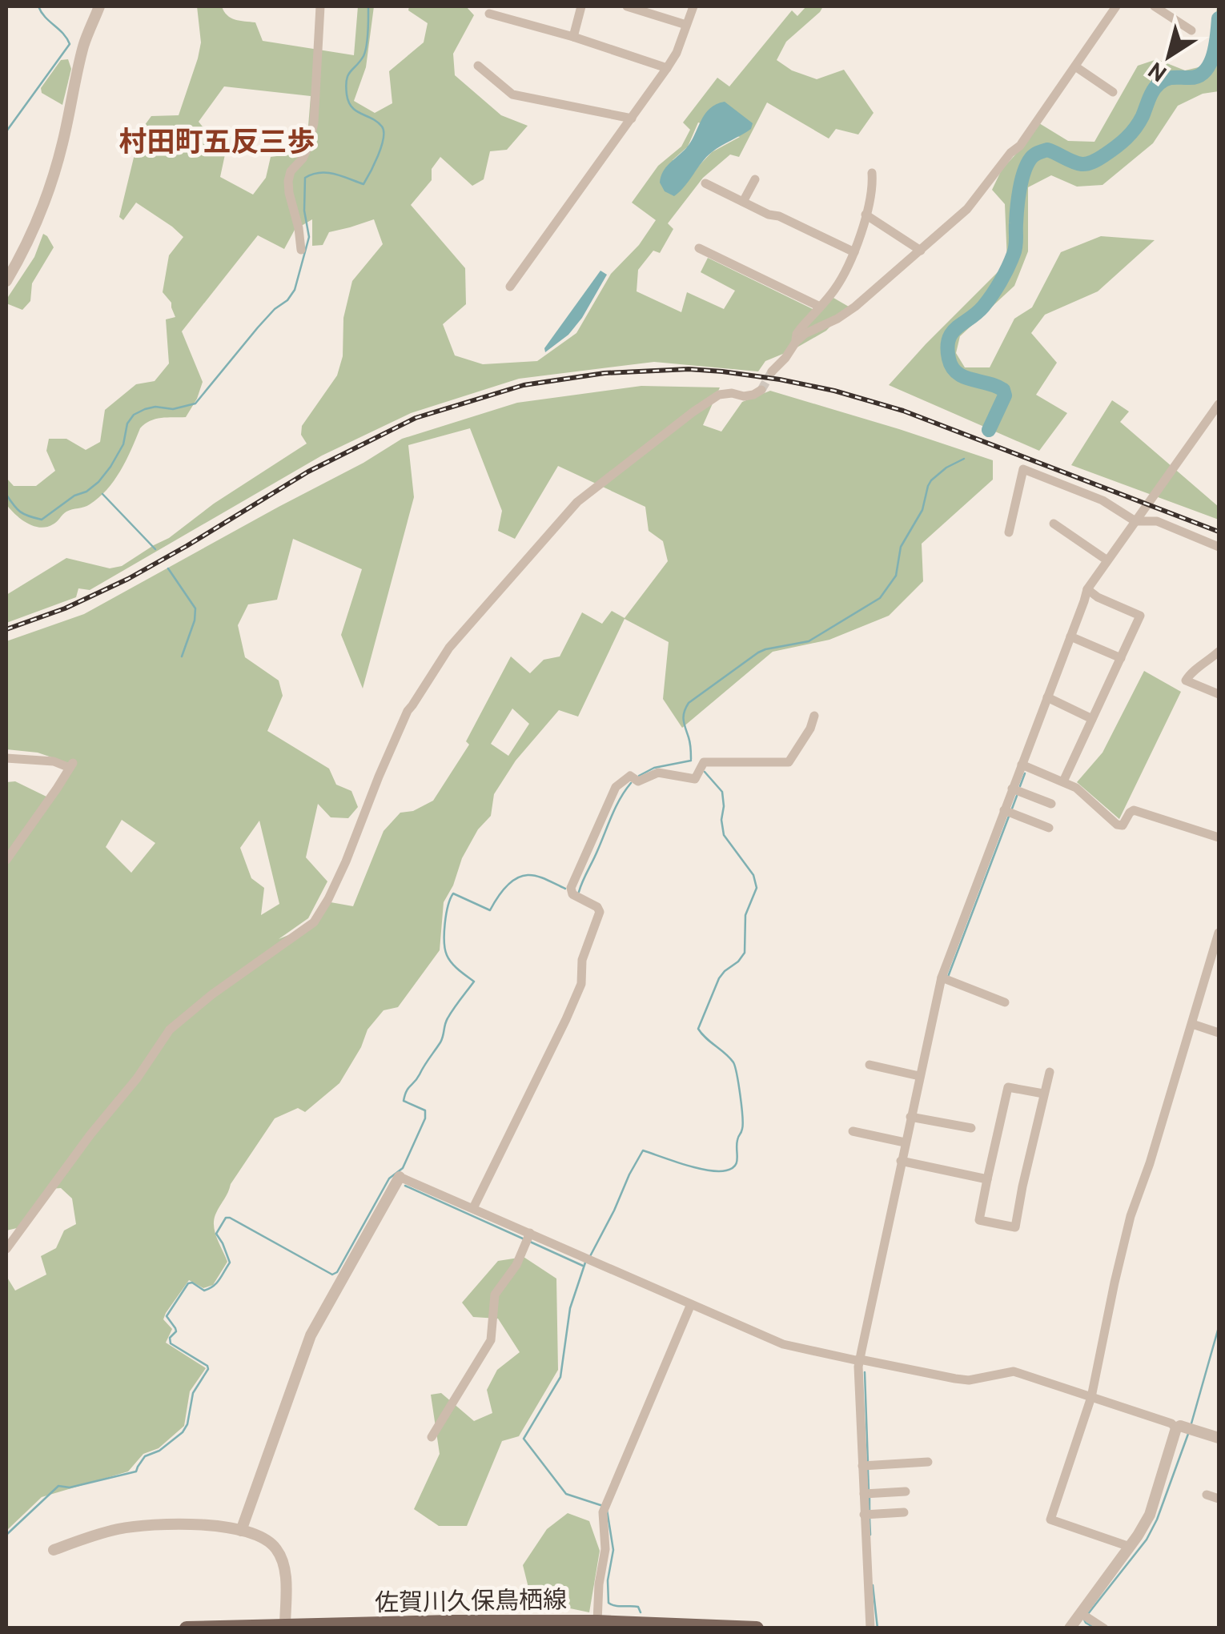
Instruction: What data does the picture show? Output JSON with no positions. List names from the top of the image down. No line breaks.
{"streets":{"main road":["佐賀川久保鳥栖線"]},"districts":["村田町五反三歩"],"north":"bottom left"}
